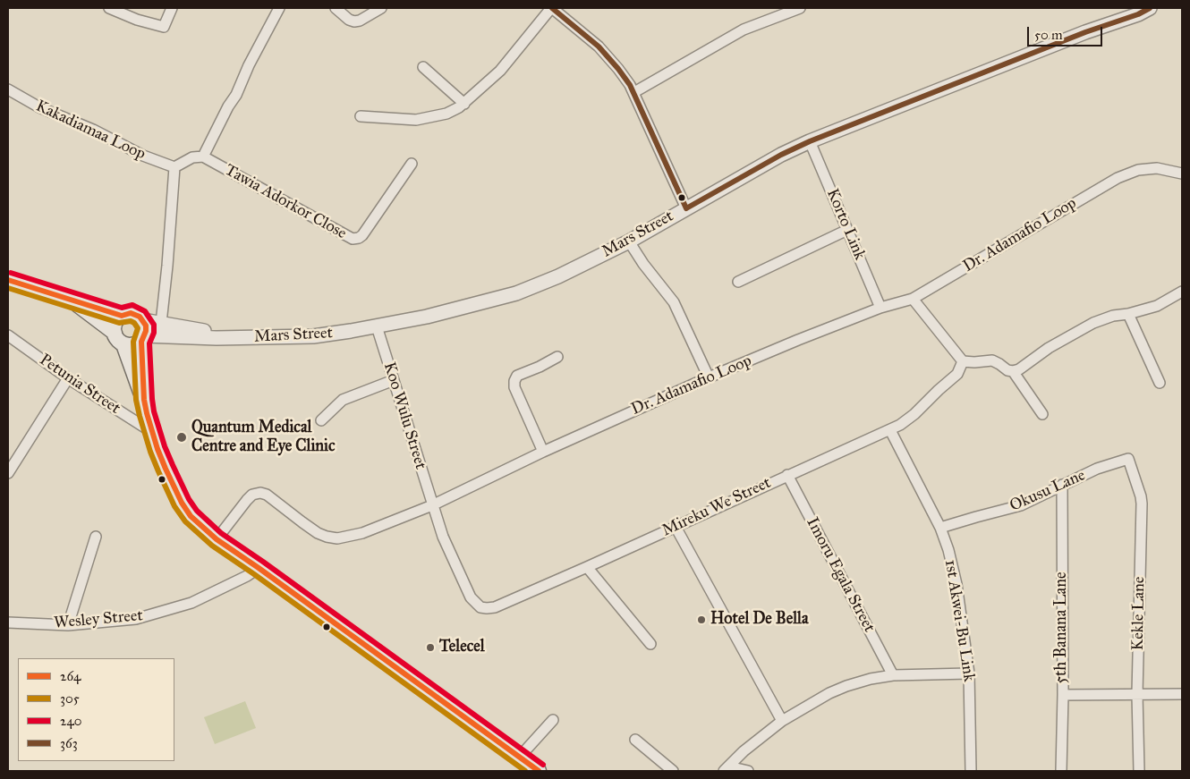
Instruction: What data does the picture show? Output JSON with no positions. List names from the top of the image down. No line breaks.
{"streets":{"street":["Kakadiamaa Loop","Tawia Adorkor Close","Korto Link","Mars Street","Dr. Adamafio Loop","Petunia Street","Koo Wulu Street","Okusu Lane","Mireku We Street","Imoru Egala Street","Kekle Lane","Wesley Street","1st Akwei-Bu Link","5th Banana Lane"]},"crossings":[["Korto Link","Mars Street"],["Korto Link","Dr. Adamafio Loop"],["Mars Street","Koo Wulu Street"],["Dr. Adamafio Loop","Koo Wulu Street"],["Dr. Adamafio Loop","Mireku We Street"],["Koo Wulu Street","Mireku We Street"],["Okusu Lane","Kekle Lane"],["Okusu Lane","1st Akwei-Bu Link"],["Okusu Lane","5th Banana Lane"],["Mireku We Street","Imoru Egala Street"],["Mireku We Street","1st Akwei-Bu Link"]],"places":["Quantum Medical Centre and Eye Clinic","Hotel De Bella","Telecel"],"lines":["transit line 363","transit line 240","transit line 264","transit line 305"],"legend":["264","305","240","363"],"scale_bar":"50 m"}
